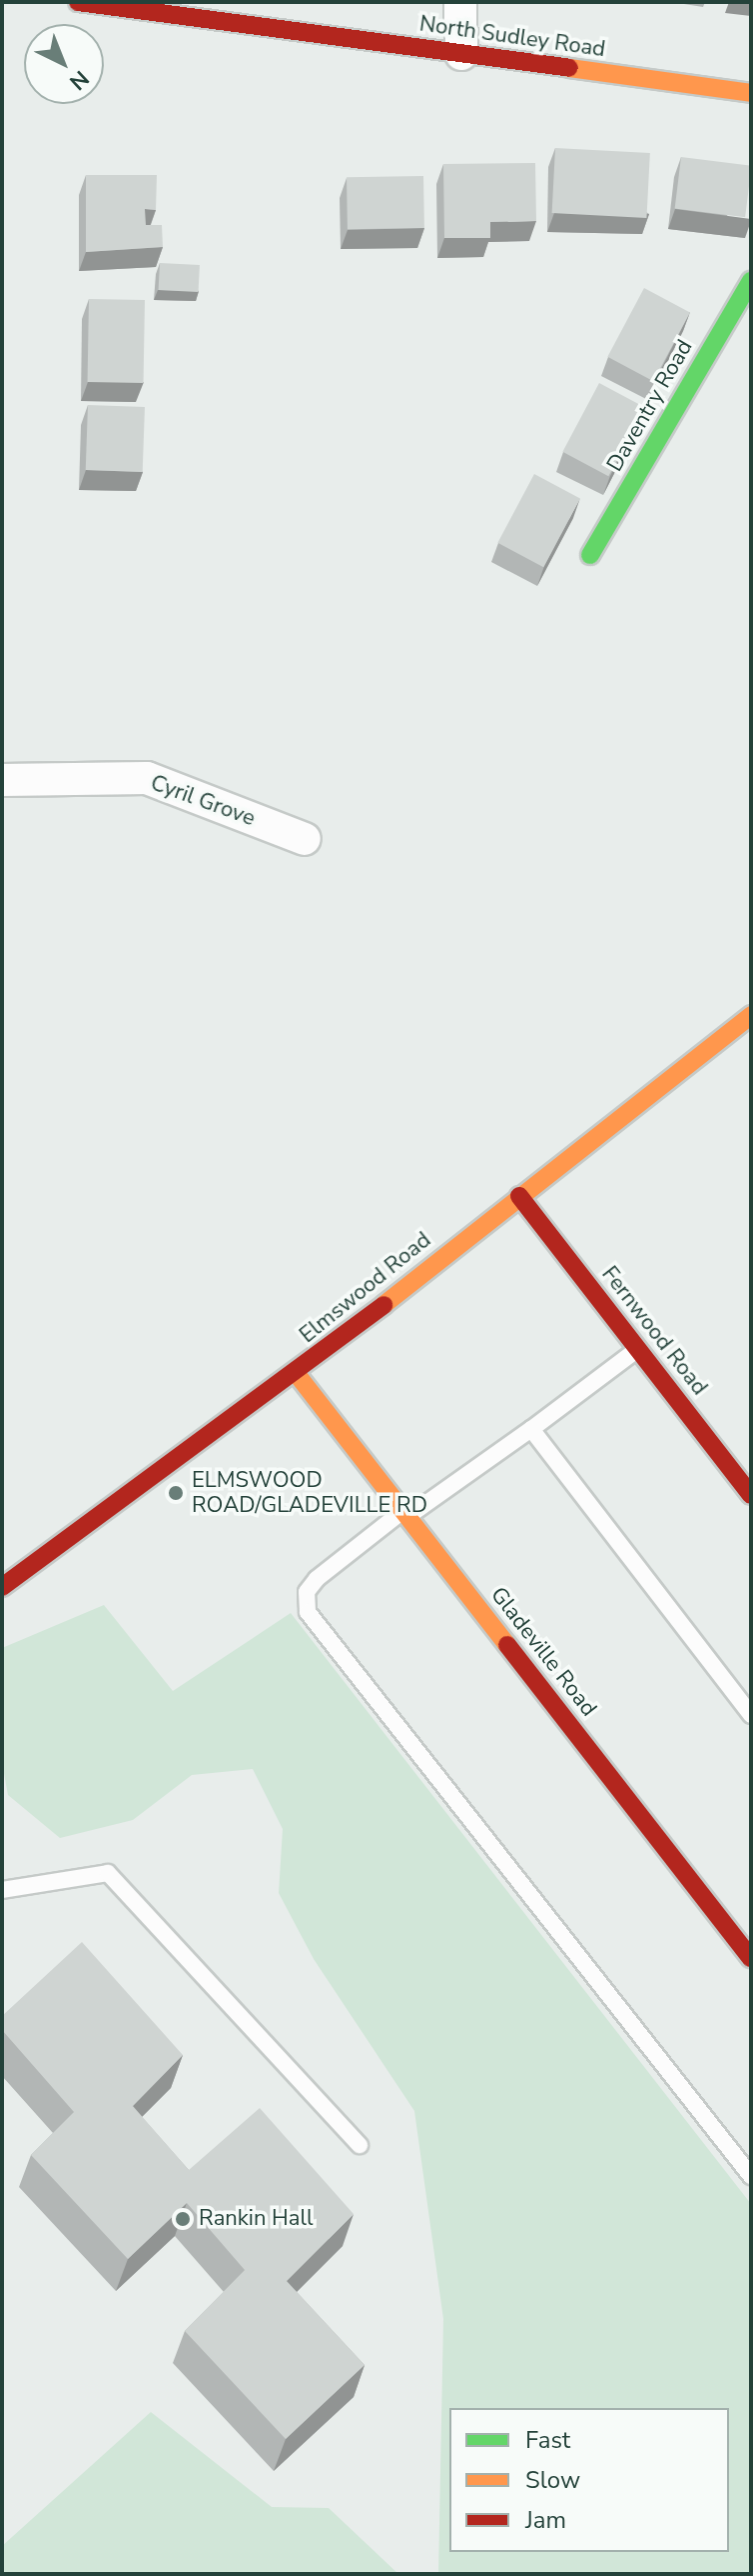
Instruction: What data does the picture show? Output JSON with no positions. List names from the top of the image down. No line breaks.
{"streets":{"street":["North Sudley Road","Daventry Road","Cyril Grove","Elmswood Road","Fernwood Road","Gladeville Road"]},"crossings":[["Elmswood Road","Fernwood Road"],["Elmswood Road","Gladeville Road"]],"places":["ELMSWOOD ROAD/GLADEVILLE RD","Rankin Hall"],"legend":["Fast","Slow","Jam"],"north":"bottom right"}
